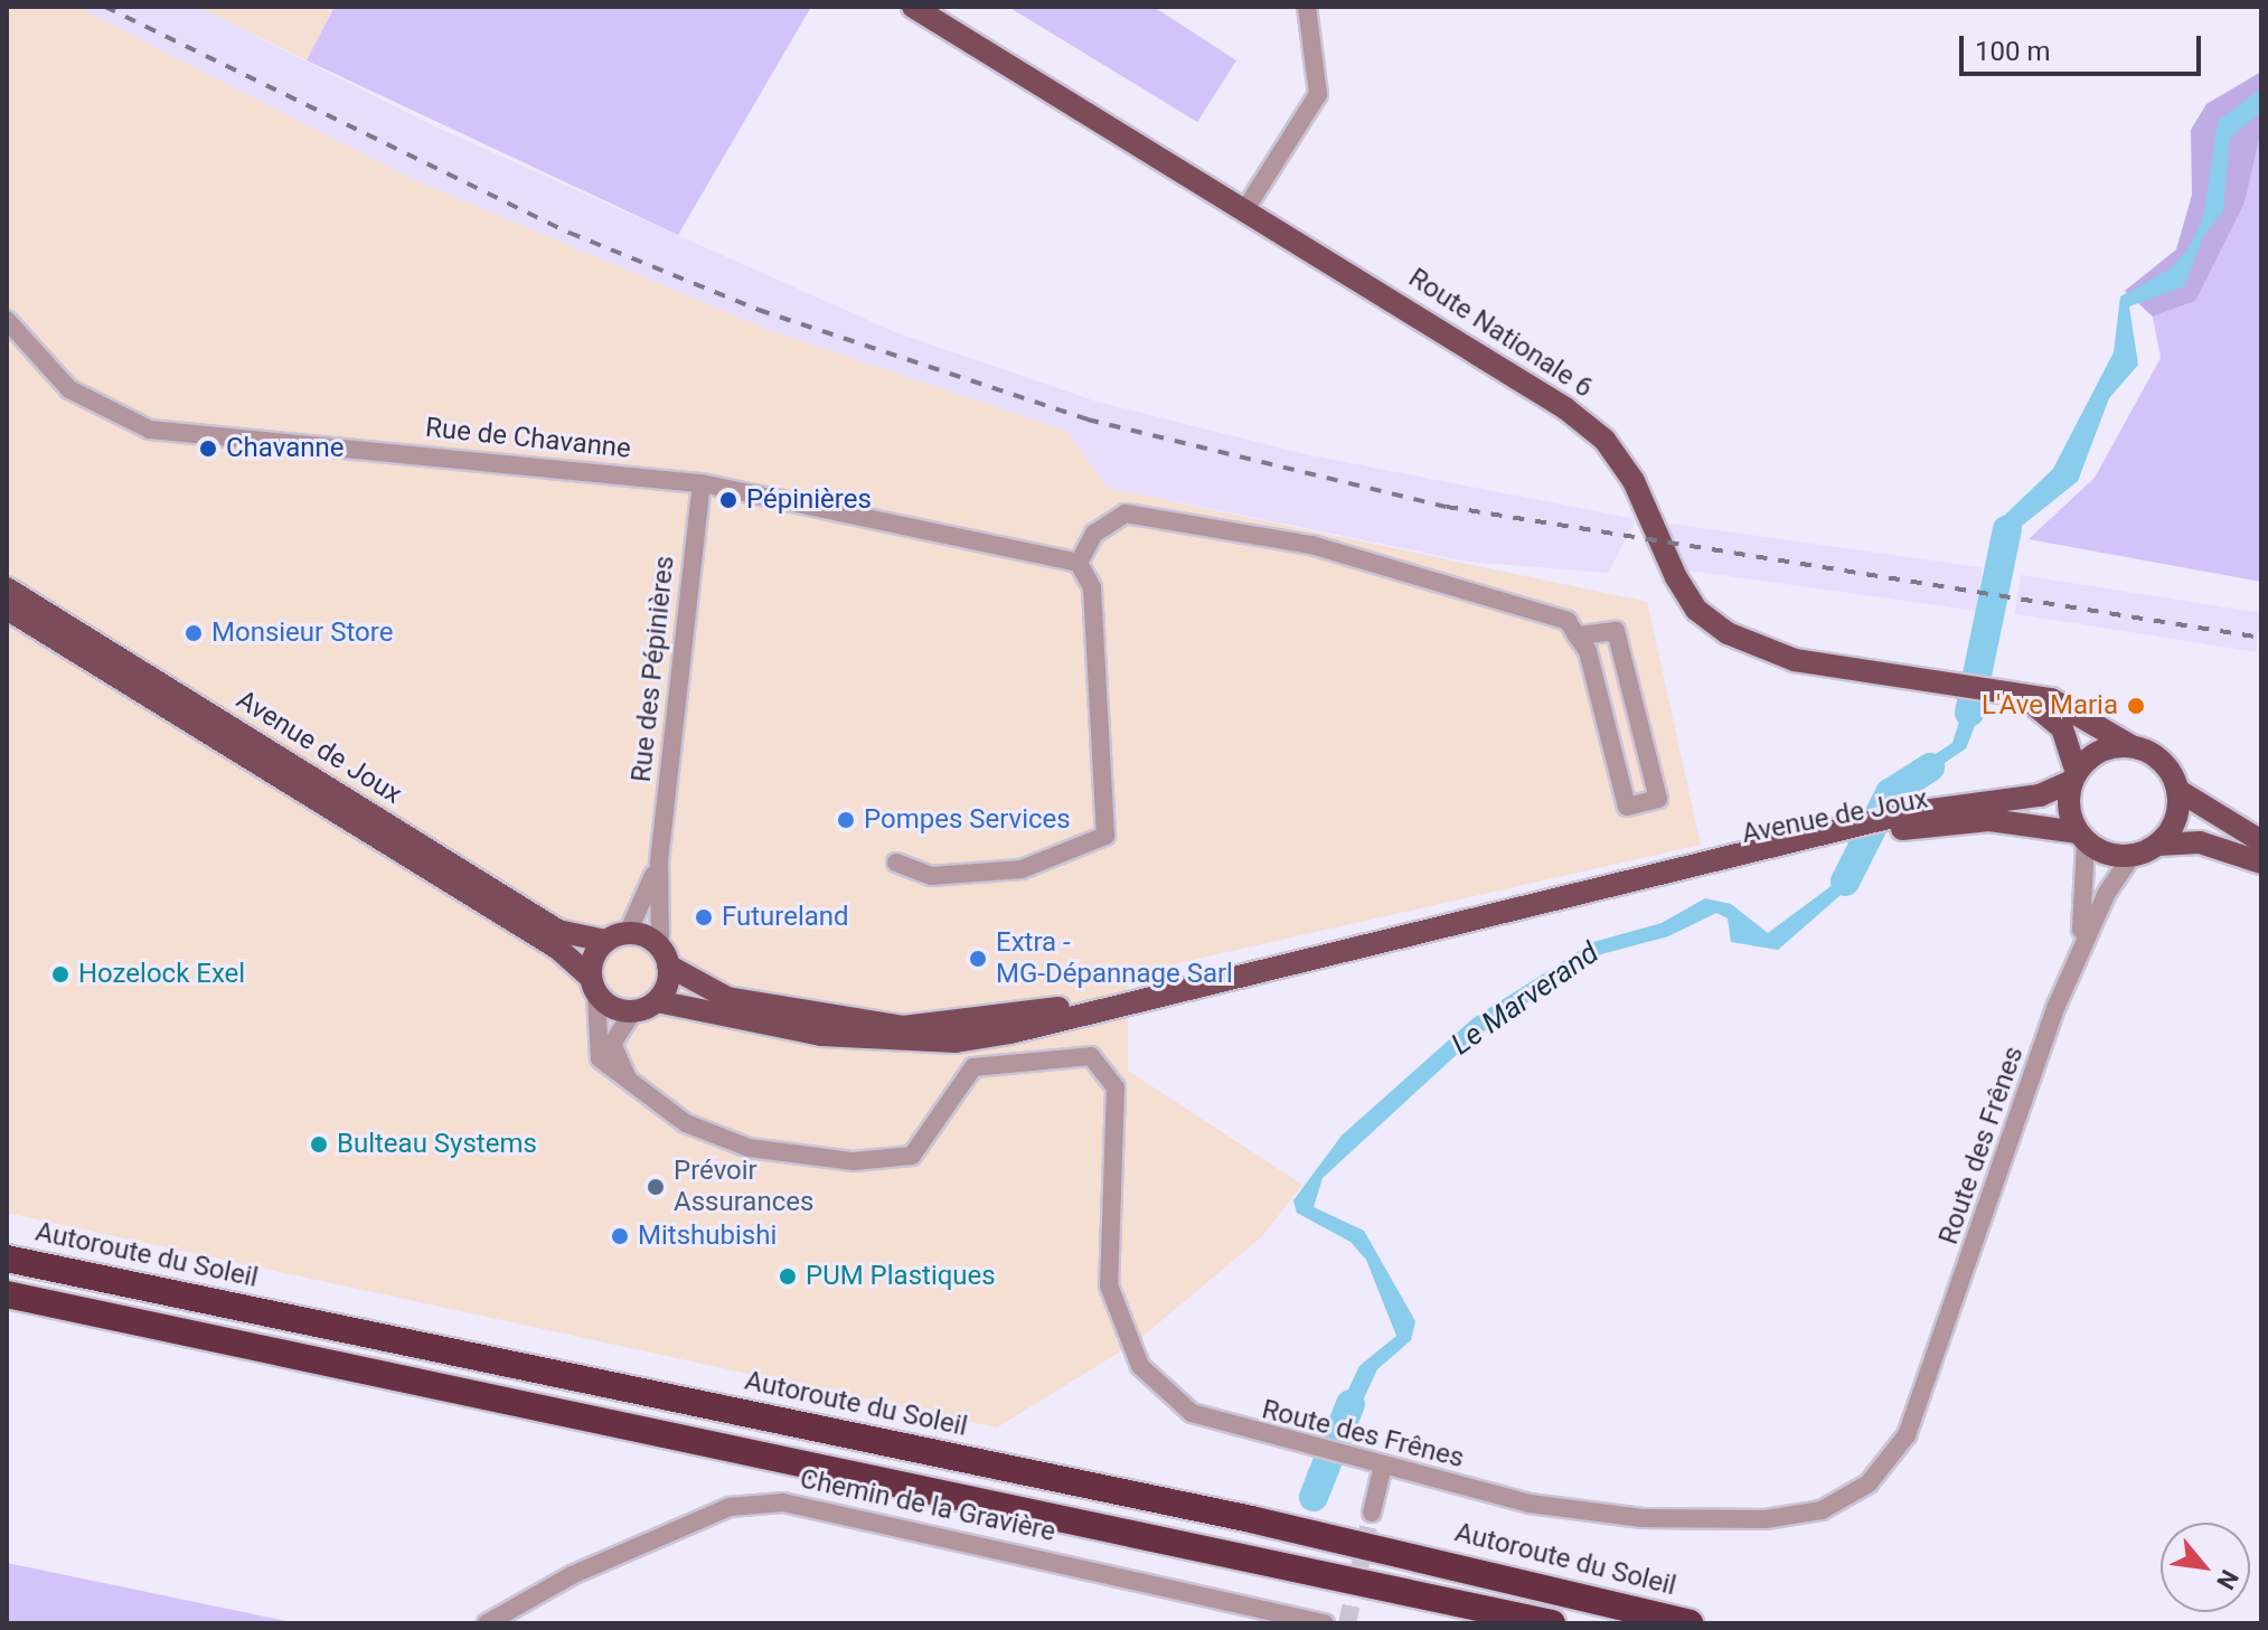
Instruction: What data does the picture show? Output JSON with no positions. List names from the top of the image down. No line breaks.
{"streets":{"highway":["Autoroute du Soleil"],"main road":["Route Nationale 6","Avenue de Joux"],"street":["Rue de Chavanne","Rue des Pépinières","Route des Frênes","Chemin de la Gravière"]},"crossings":[["Route Nationale 6","Avenue de Joux"],["Route Nationale 6","Route des Frênes"],["Rue de Chavanne","Rue des Pépinières"],["Rue des Pépinières","Avenue de Joux"],["Rue des Pépinières","Route des Frênes"],["Avenue de Joux","Route des Frênes"]],"water":["Le Marverand"],"places":["Chavanne","Pépinières","Monsieur Store","L'Ave Maria","Pompes Services","Futureland","Extra - MG-Dépannage Sarl","Hozelock Exel","Bulteau Systems","Prévoir Assurances","Mitshubishi","PUM Plastiques"],"scale_bar":"100 m","north":"bottom right"}
